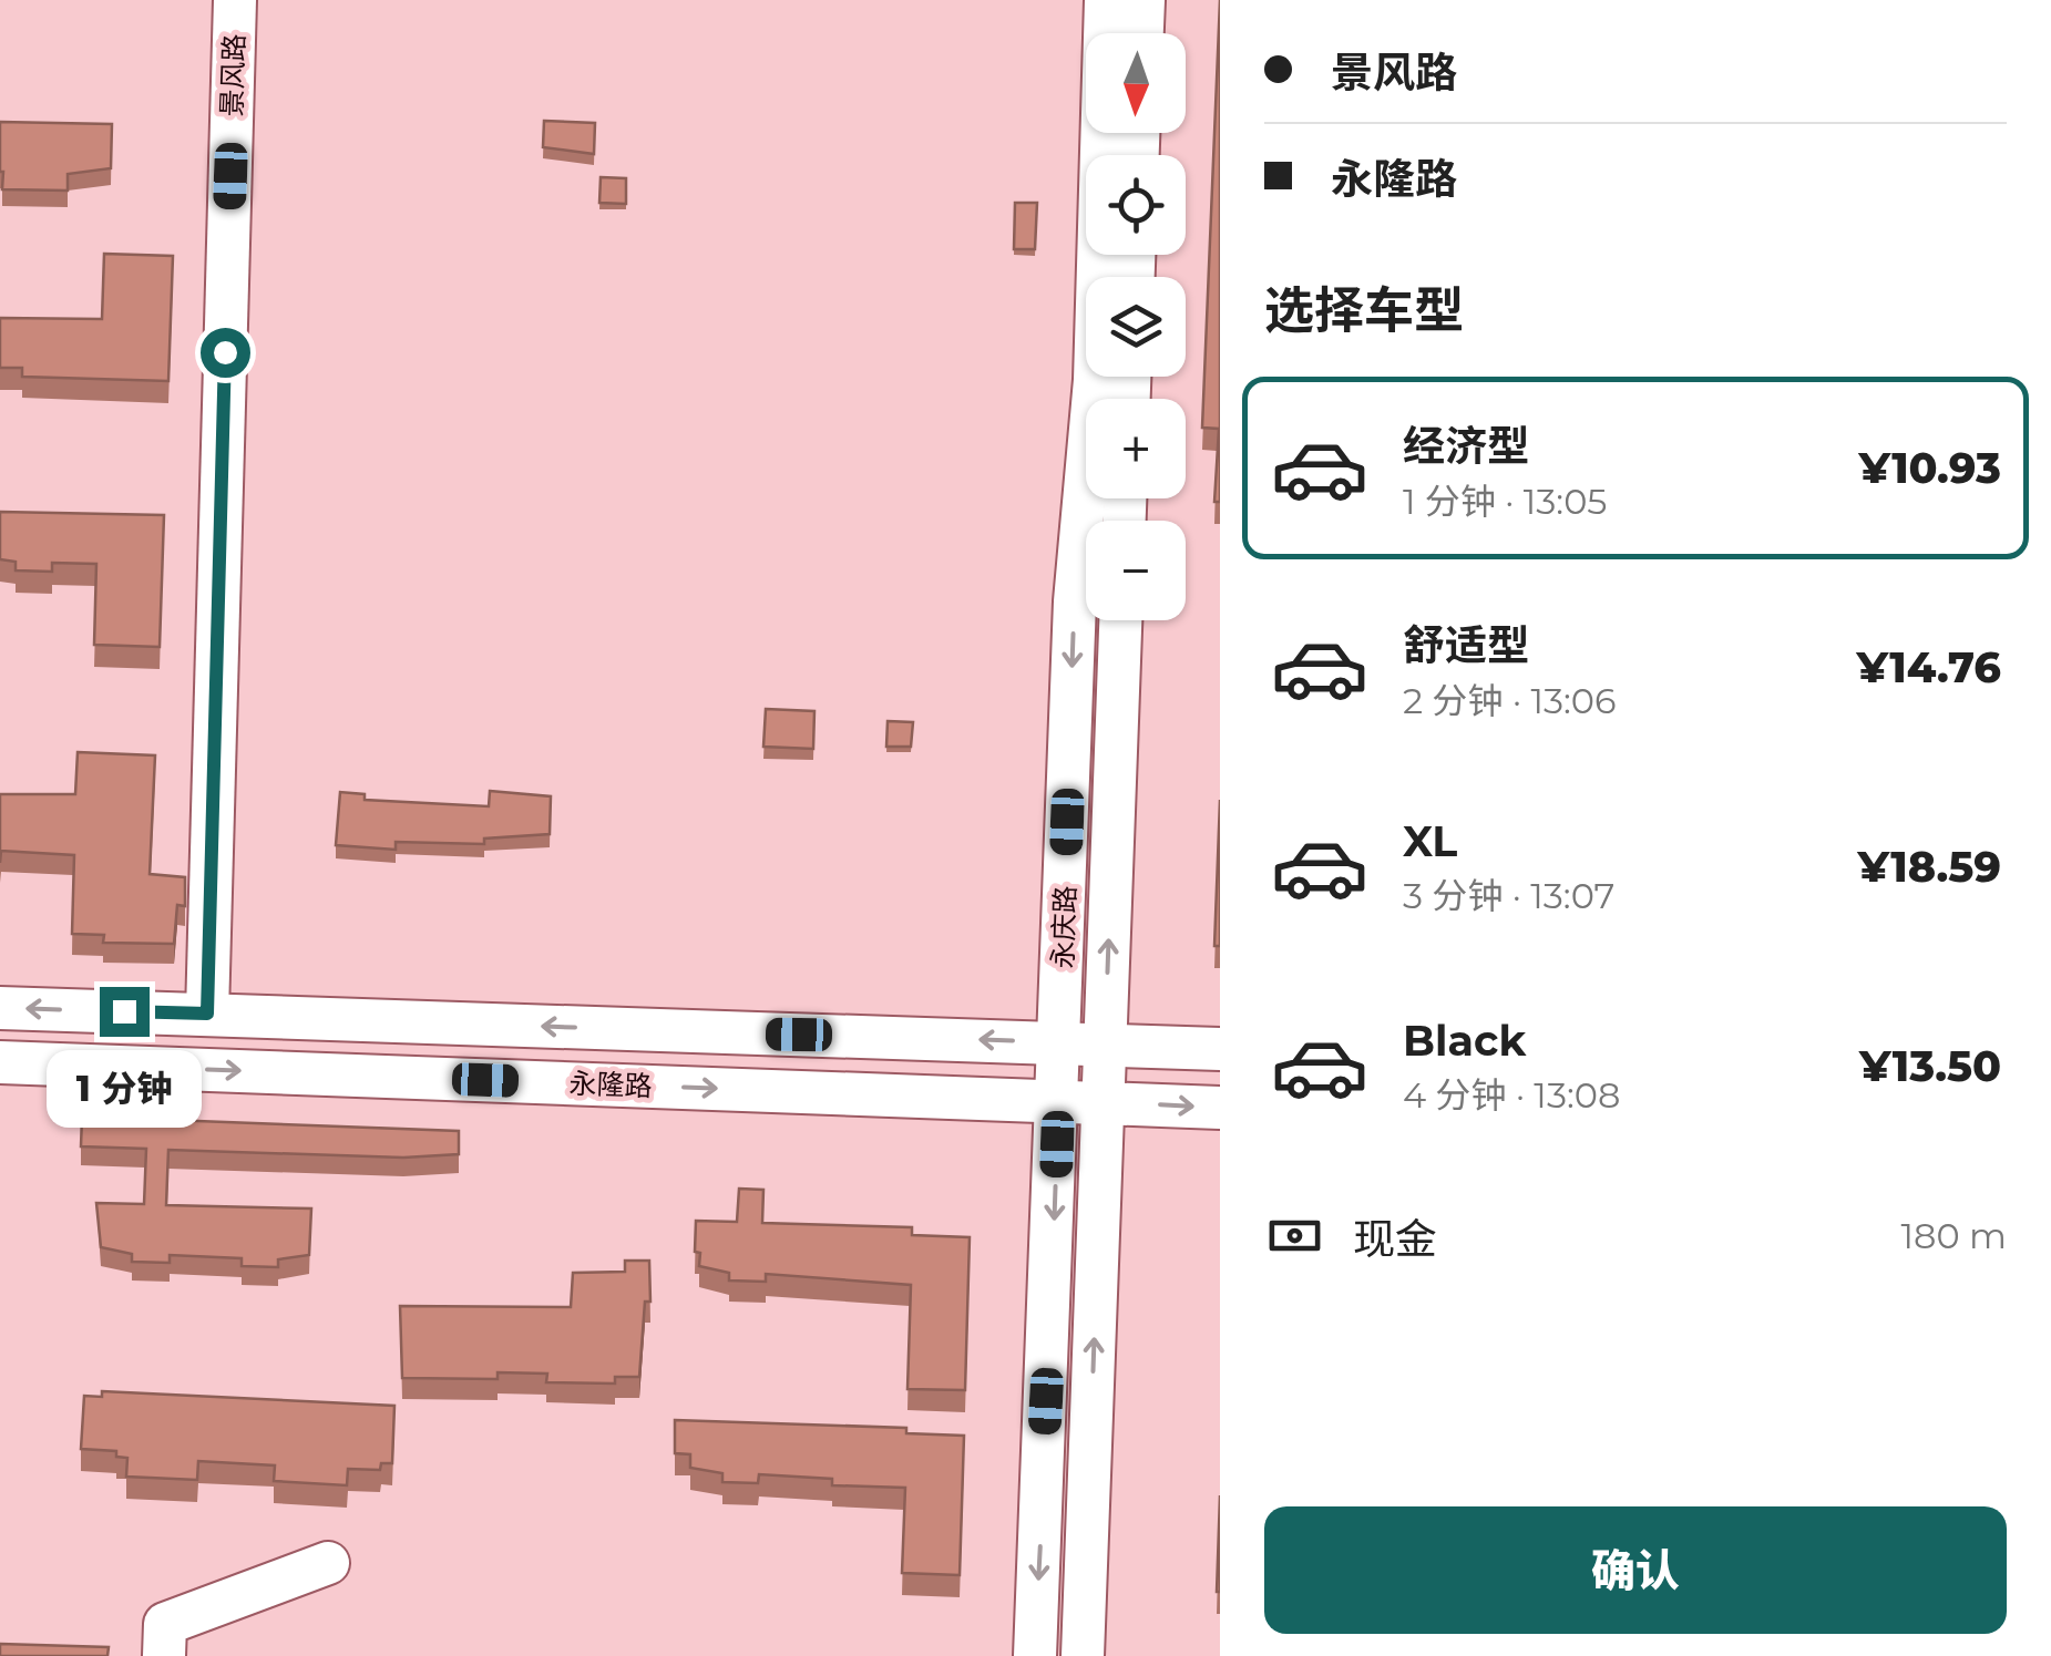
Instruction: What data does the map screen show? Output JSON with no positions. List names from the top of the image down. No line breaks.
{"streets":{"street":["景风路","永庆路","永隆路"]},"crossings":[["景风路","永隆路"],["永庆路","永隆路"]],"north":"bottom","page":{"banner":["景风路","永隆路"],"map_buttons":["+","−"],"heading":"选择车型","list":[{"name":"经济型","note":"1 分钟 · 13:05","value":"¥10.93"},{"name":"舒适型","note":"2 分钟 · 13:06","value":"¥14.76"},{"name":"XL","note":"3 分钟 · 13:07","value":"¥18.59"},{"name":"Black","note":"4 分钟 · 13:08","value":"¥13.50"}],"bubble":"1 分钟","pay":["现金","180 m"],"buttons":"确认"}}
